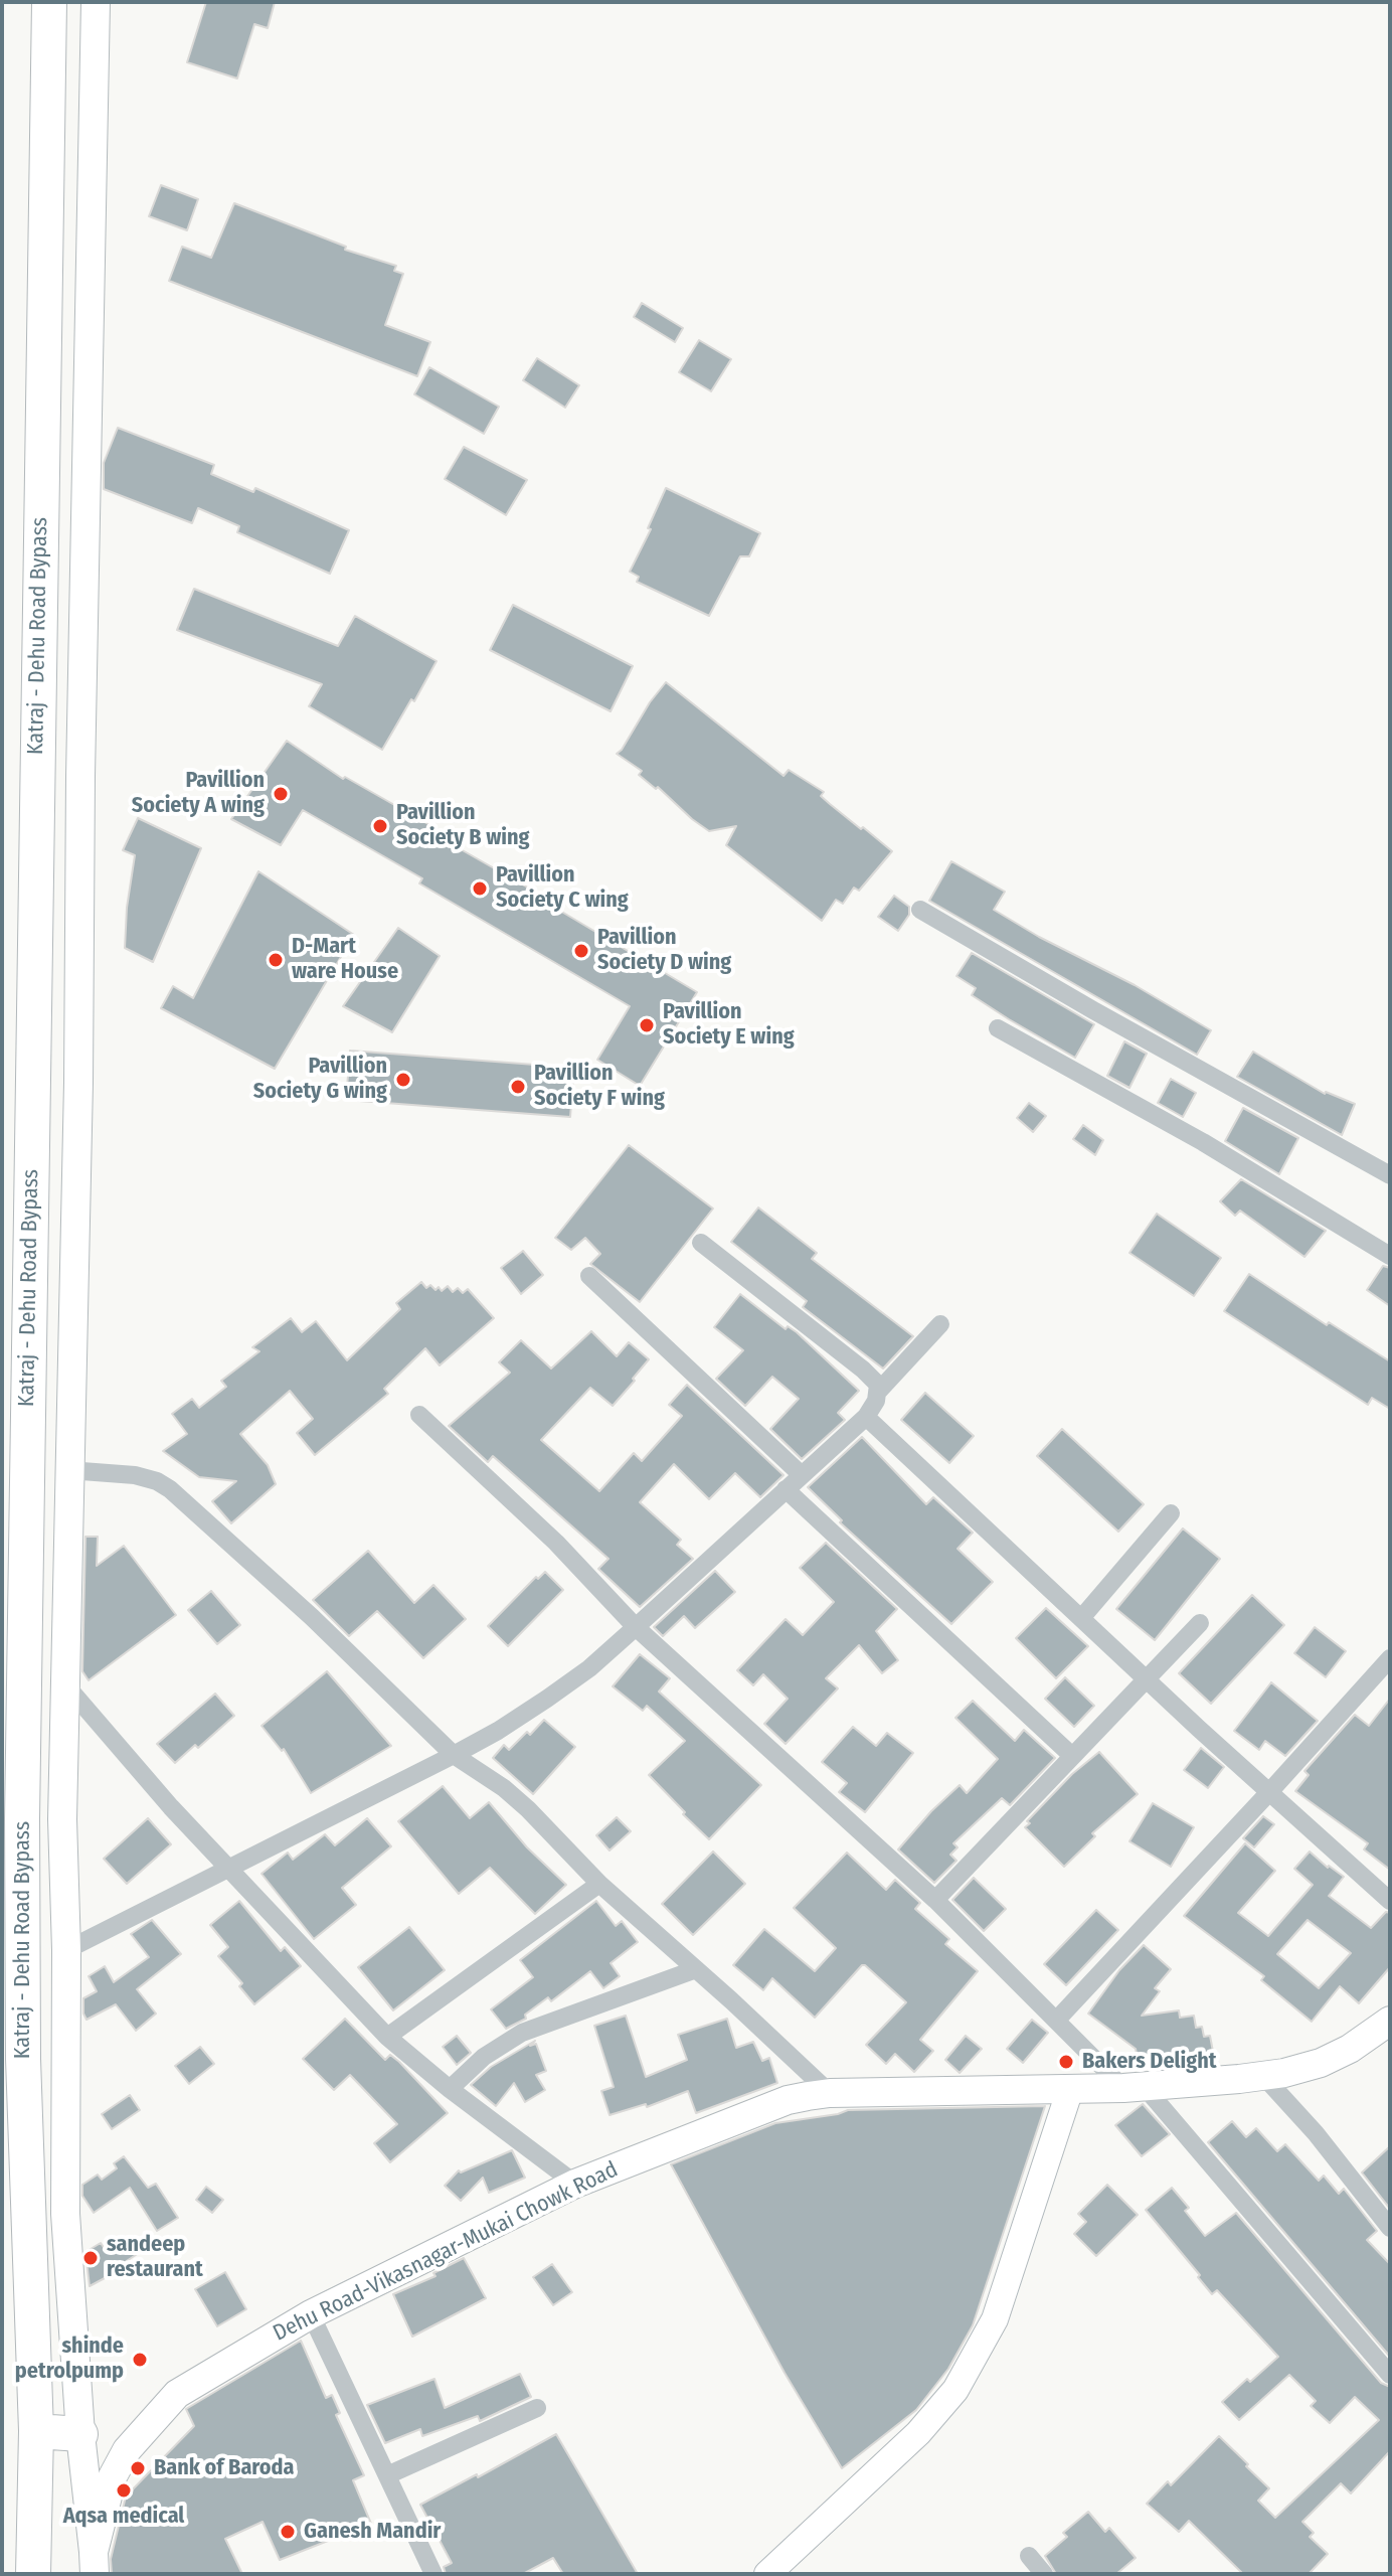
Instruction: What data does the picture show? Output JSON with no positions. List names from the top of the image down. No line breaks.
{"streets":{"highway":["Katraj - Dehu Road Bypass"],"main road":["Dehu Road-Vikasnagar-Mukai Chowk Road"]},"places":["Pavillion Society A wing","Pavillion Society B wing","Pavillion Society C wing","Pavillion Society D wing","D-Mart ware House","Pavillion Society E wing","Pavillion Society G wing","Pavillion Society F wing","Bakers Delight","sandeep restaurant","shinde petrolpump","Bank of Baroda","Aqsa medical","Ganesh Mandir"]}
